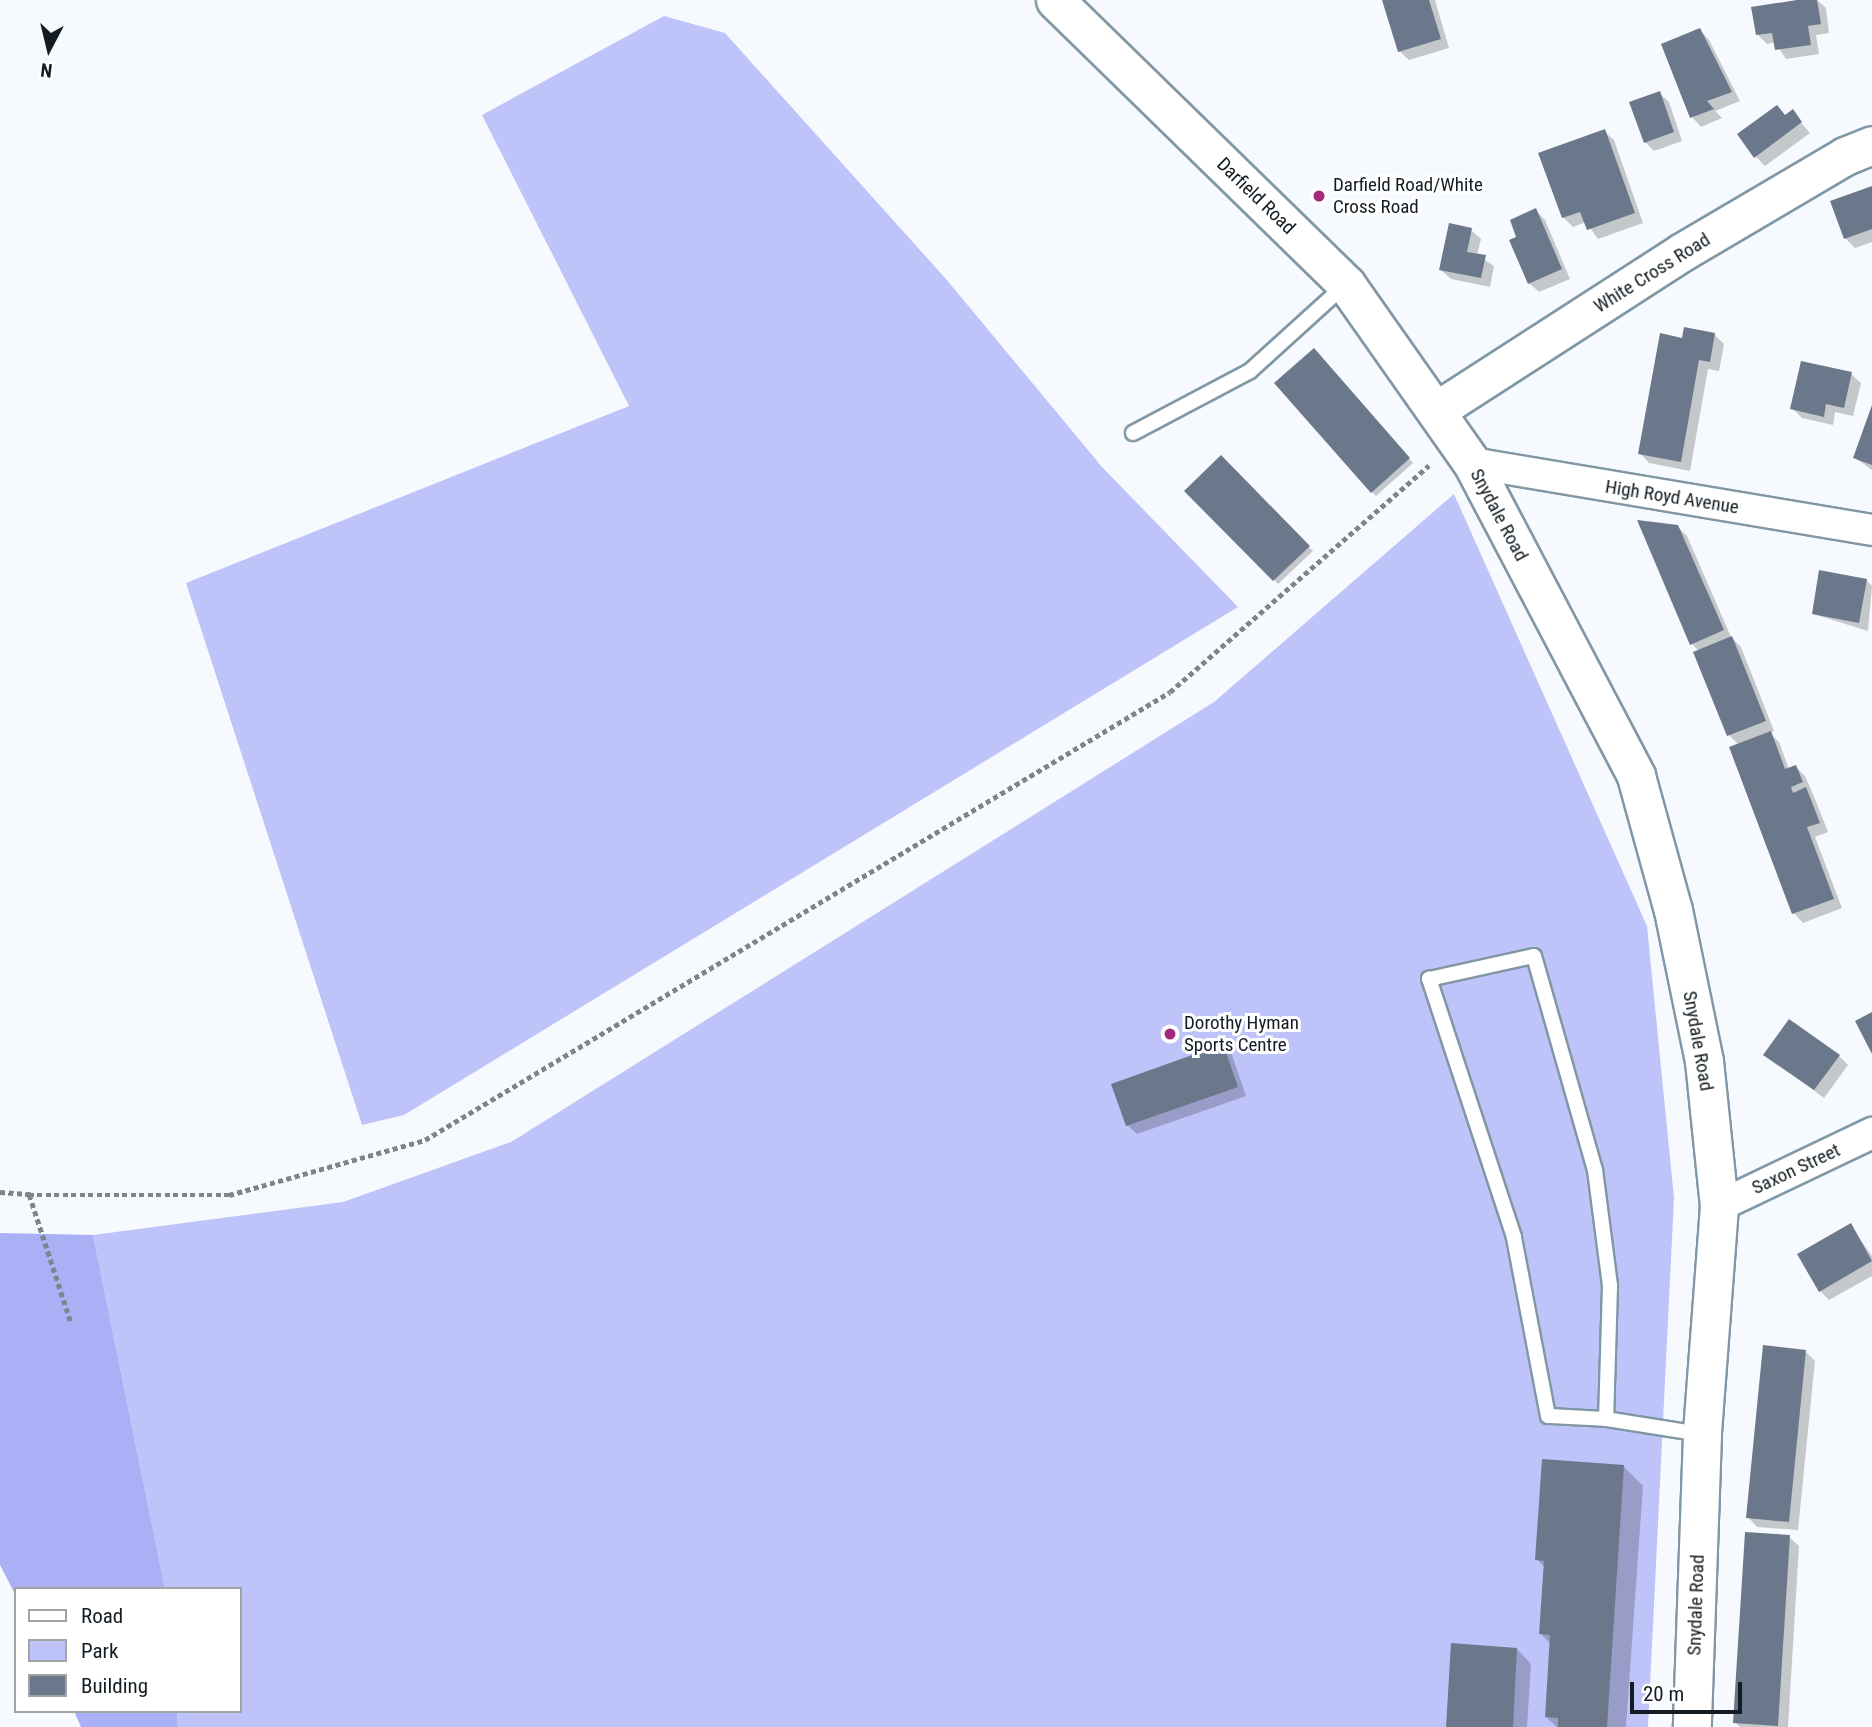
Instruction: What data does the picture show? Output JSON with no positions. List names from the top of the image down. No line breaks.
{"streets":{"street":["Darfield Road","White Cross Road","High Royd Avenue","Snydale Road","Saxon Street"]},"crossings":[["Darfield Road","White Cross Road"],["Darfield Road","Snydale Road"],["White Cross Road","Snydale Road"],["High Royd Avenue","Snydale Road"],["Snydale Road","Saxon Street"]],"places":["Darfield Road/White Cross Road","Dorothy Hyman Sports Centre"],"legend":["Road","Park","Building"],"scale_bar":"20 m","north":"bottom"}
